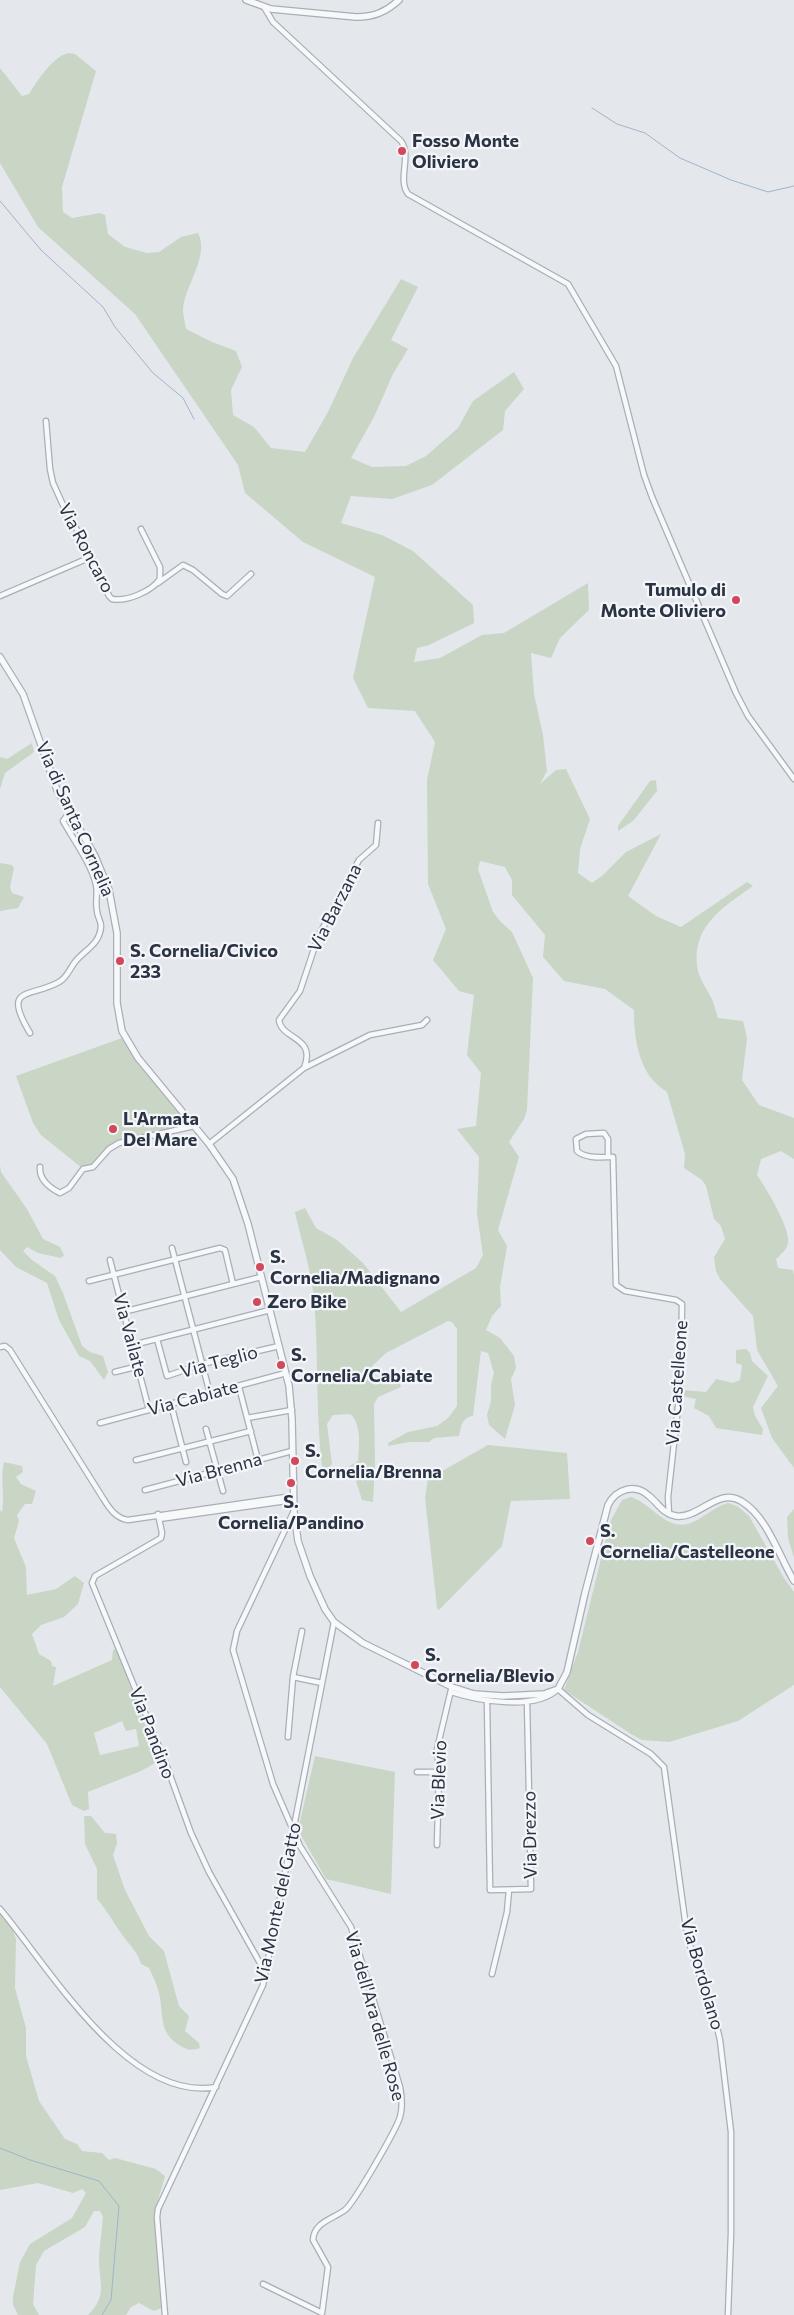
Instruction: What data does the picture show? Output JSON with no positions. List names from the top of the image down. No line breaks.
{"streets":{"street":["Via Roncaro","Via di Santa Cornelia","Via Barzana","Via Vailate","Via Teglio","Via Castelleone","Via Cabiate","Via Brenna","Via Pandino","Via Blevio","Via Drezzo","Via Monte del Gatto","Via Bordolano","Via dell'Ara delle Rose"]},"crossings":[["Via di Santa Cornelia","Via Teglio"],["Via di Santa Cornelia","Via Cabiate"],["Via di Santa Cornelia","Via Brenna"],["Via di Santa Cornelia","Via Blevio"],["Via di Santa Cornelia","Via Drezzo"],["Via di Santa Cornelia","Via Monte del Gatto"],["Via di Santa Cornelia","Via Bordolano"],["Via di Santa Cornelia","Via dell'Ara delle Rose"],["Via Vailate","Via Cabiate"],["Via Pandino","Via Monte del Gatto"],["Via Monte del Gatto","Via dell'Ara delle Rose"]],"places":["Fosso Monte Oliviero","Tumulo di Monte Oliviero","S. Cornelia/Civico 233","L'Armata Del Mare","S. Cornelia/Madignano","Zero Bike","S. Cornelia/Cabiate","S. Cornelia/Brenna","S. Cornelia/Pandino","S. Cornelia/Castelleone","S. Cornelia/Blevio"]}
